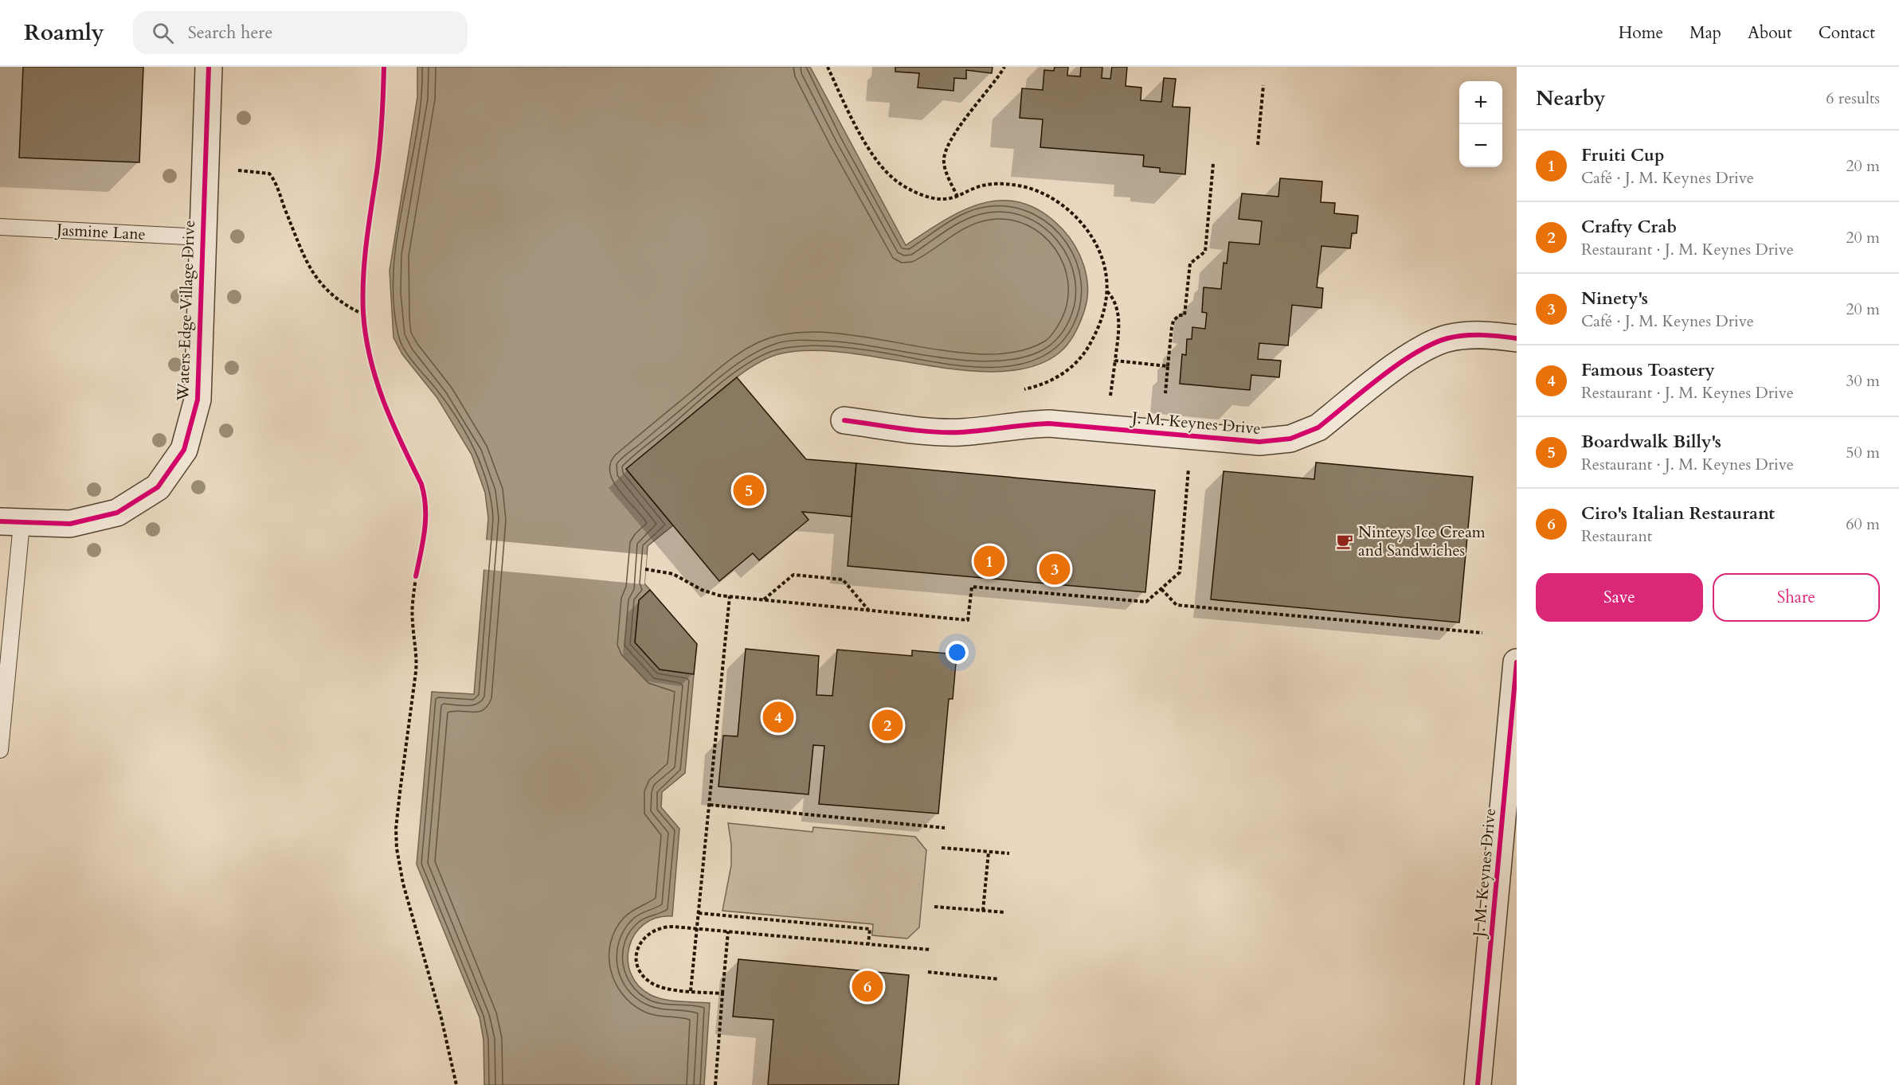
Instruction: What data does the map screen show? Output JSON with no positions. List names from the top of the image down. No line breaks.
{"streets":{"street":["Waters Edge Village Drive","J. M. Keynes Drive"],"lane":["Jasmine Lane"]},"crossings":[["Jasmine Lane","Waters Edge Village Drive"]],"places":{"cafe":["Ninteys Ice Cream and Sandwiches"]},"page":{"header":"Roamly","search":"Search here","nav":["Home","Map","About","Contact"],"heading":["Nearby","6 results"],"map_buttons":["+","−"],"list":[{"mark":"1","name":"Fruiti Cup","note":"Café · J. M. Keynes Drive","value":"20 m"},{"mark":"2","name":"Crafty Crab","note":"Restaurant · J. M. Keynes Drive","value":"20 m"},{"mark":"3","name":"Ninety's","note":"Café · J. M. Keynes Drive","value":"20 m"},{"mark":"4","name":"Famous Toastery","note":"Restaurant · J. M. Keynes Drive","value":"30 m"},{"mark":"5","name":"Boardwalk Billy's","note":"Restaurant · J. M. Keynes Drive","value":"50 m"},{"mark":"6","name":"Ciro's Italian Restaurant","note":"Restaurant","value":"60 m"}],"pins":["5","1","3","4","2","6"],"buttons":["Save","Share"]}}
